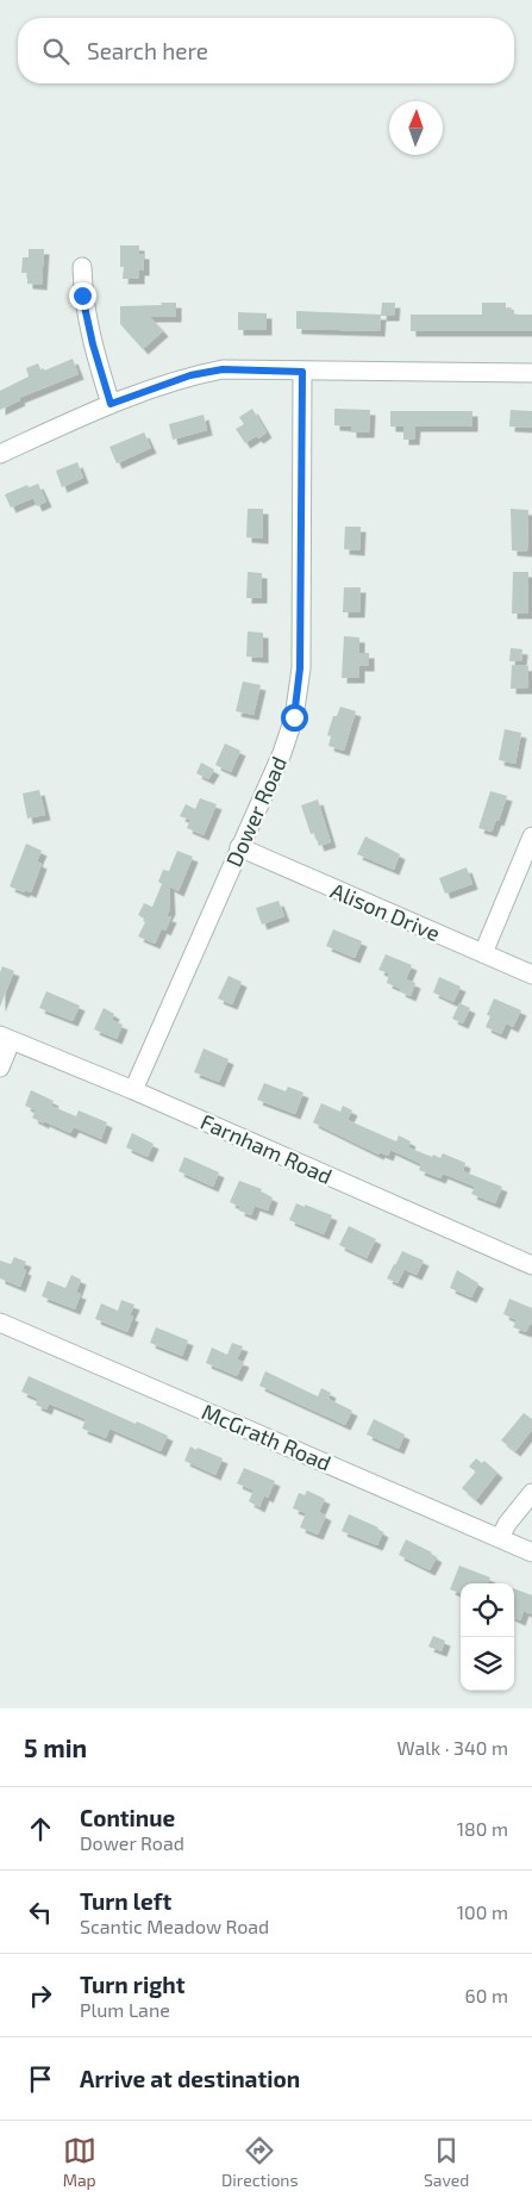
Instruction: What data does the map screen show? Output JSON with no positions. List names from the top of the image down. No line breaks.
{"streets":{"street":["Dower Road","Alison Drive","Farnham Road","McGrath Road"]},"crossings":[["Dower Road","Alison Drive"],["Dower Road","Farnham Road"]],"north":"top","page":{"search":"Search here","heading":["5 min","Walk · 340 m"],"list":[["Continue","Dower Road","180 m"],["Turn left","Scantic Meadow Road","100 m"],["Turn right","Plum Lane","60 m"],"Arrive at destination"],"nav":["Map","Directions","Saved"]}}
